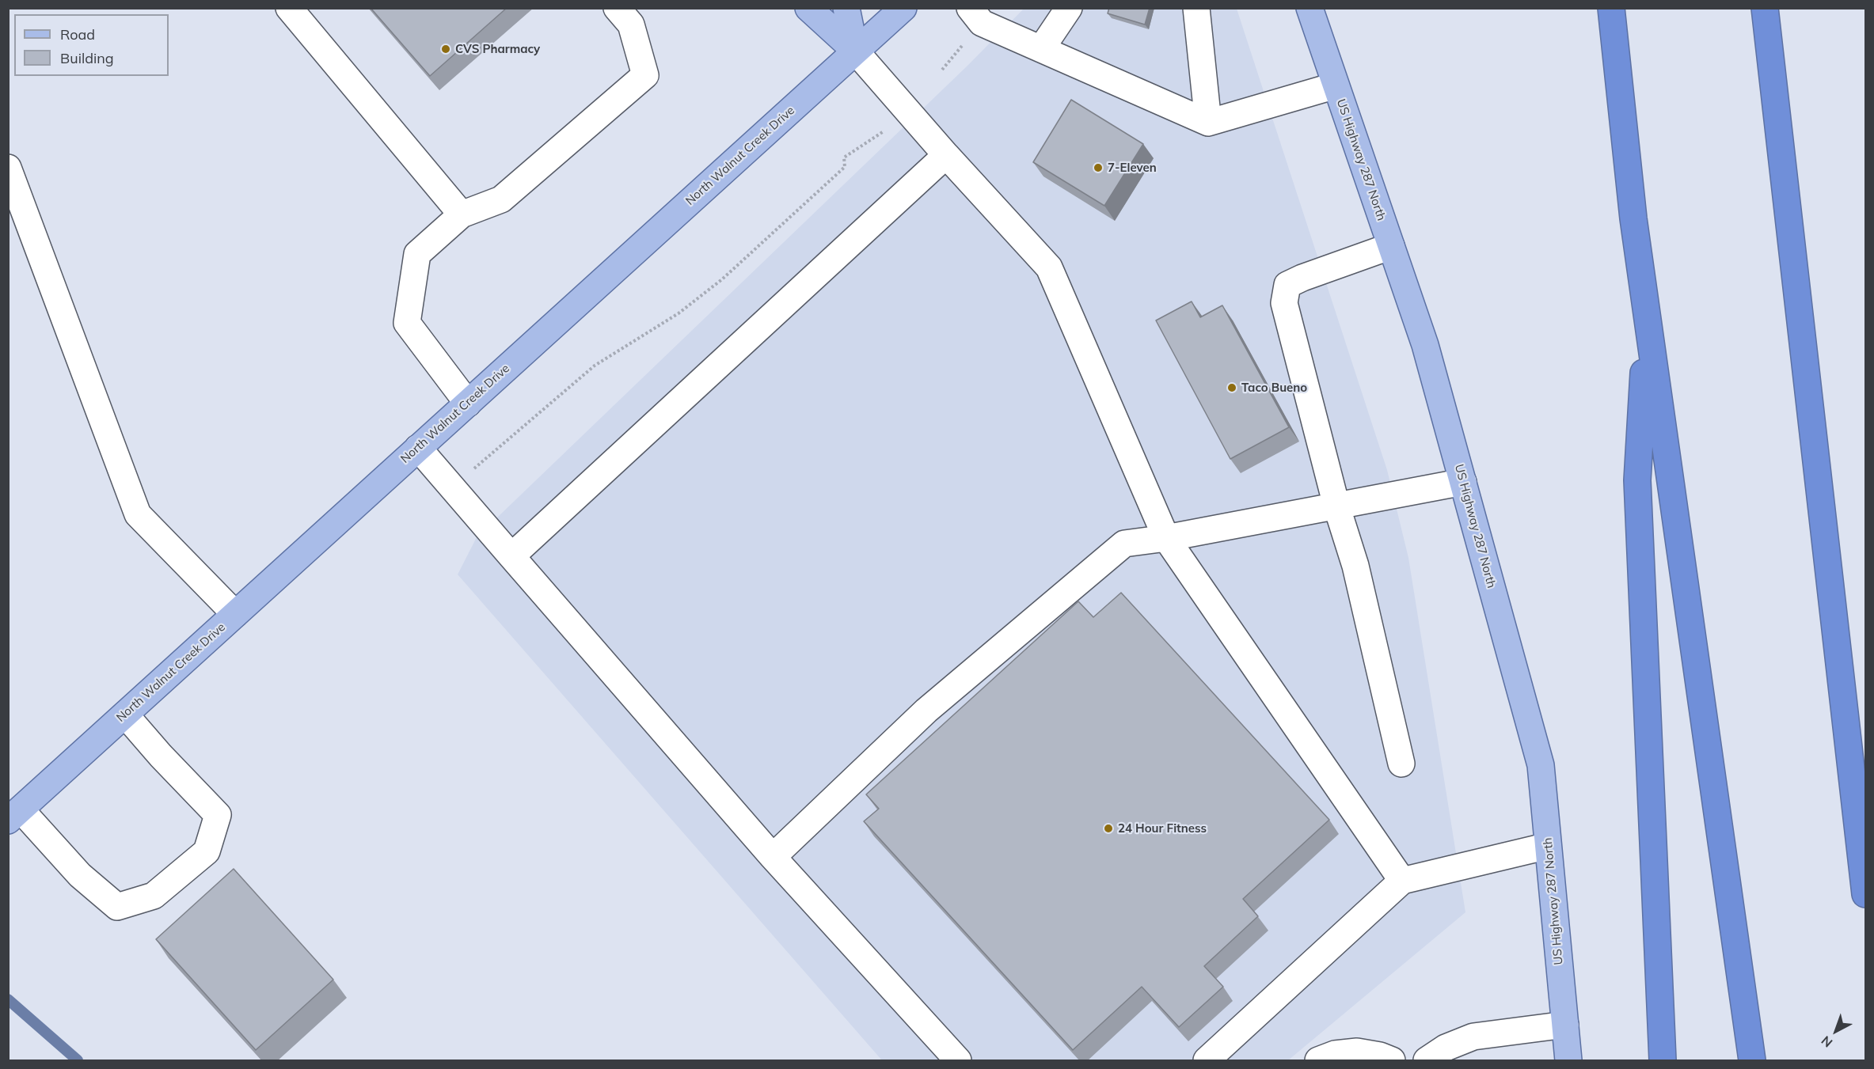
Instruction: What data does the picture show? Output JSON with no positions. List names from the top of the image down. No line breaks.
{"streets":{"main road":["North Walnut Creek Drive","US Highway 287 North"]},"places":["CVS Pharmacy","7-Eleven","Taco Bueno","24 Hour Fitness"],"legend":["Road","Building"],"north":"bottom left"}
